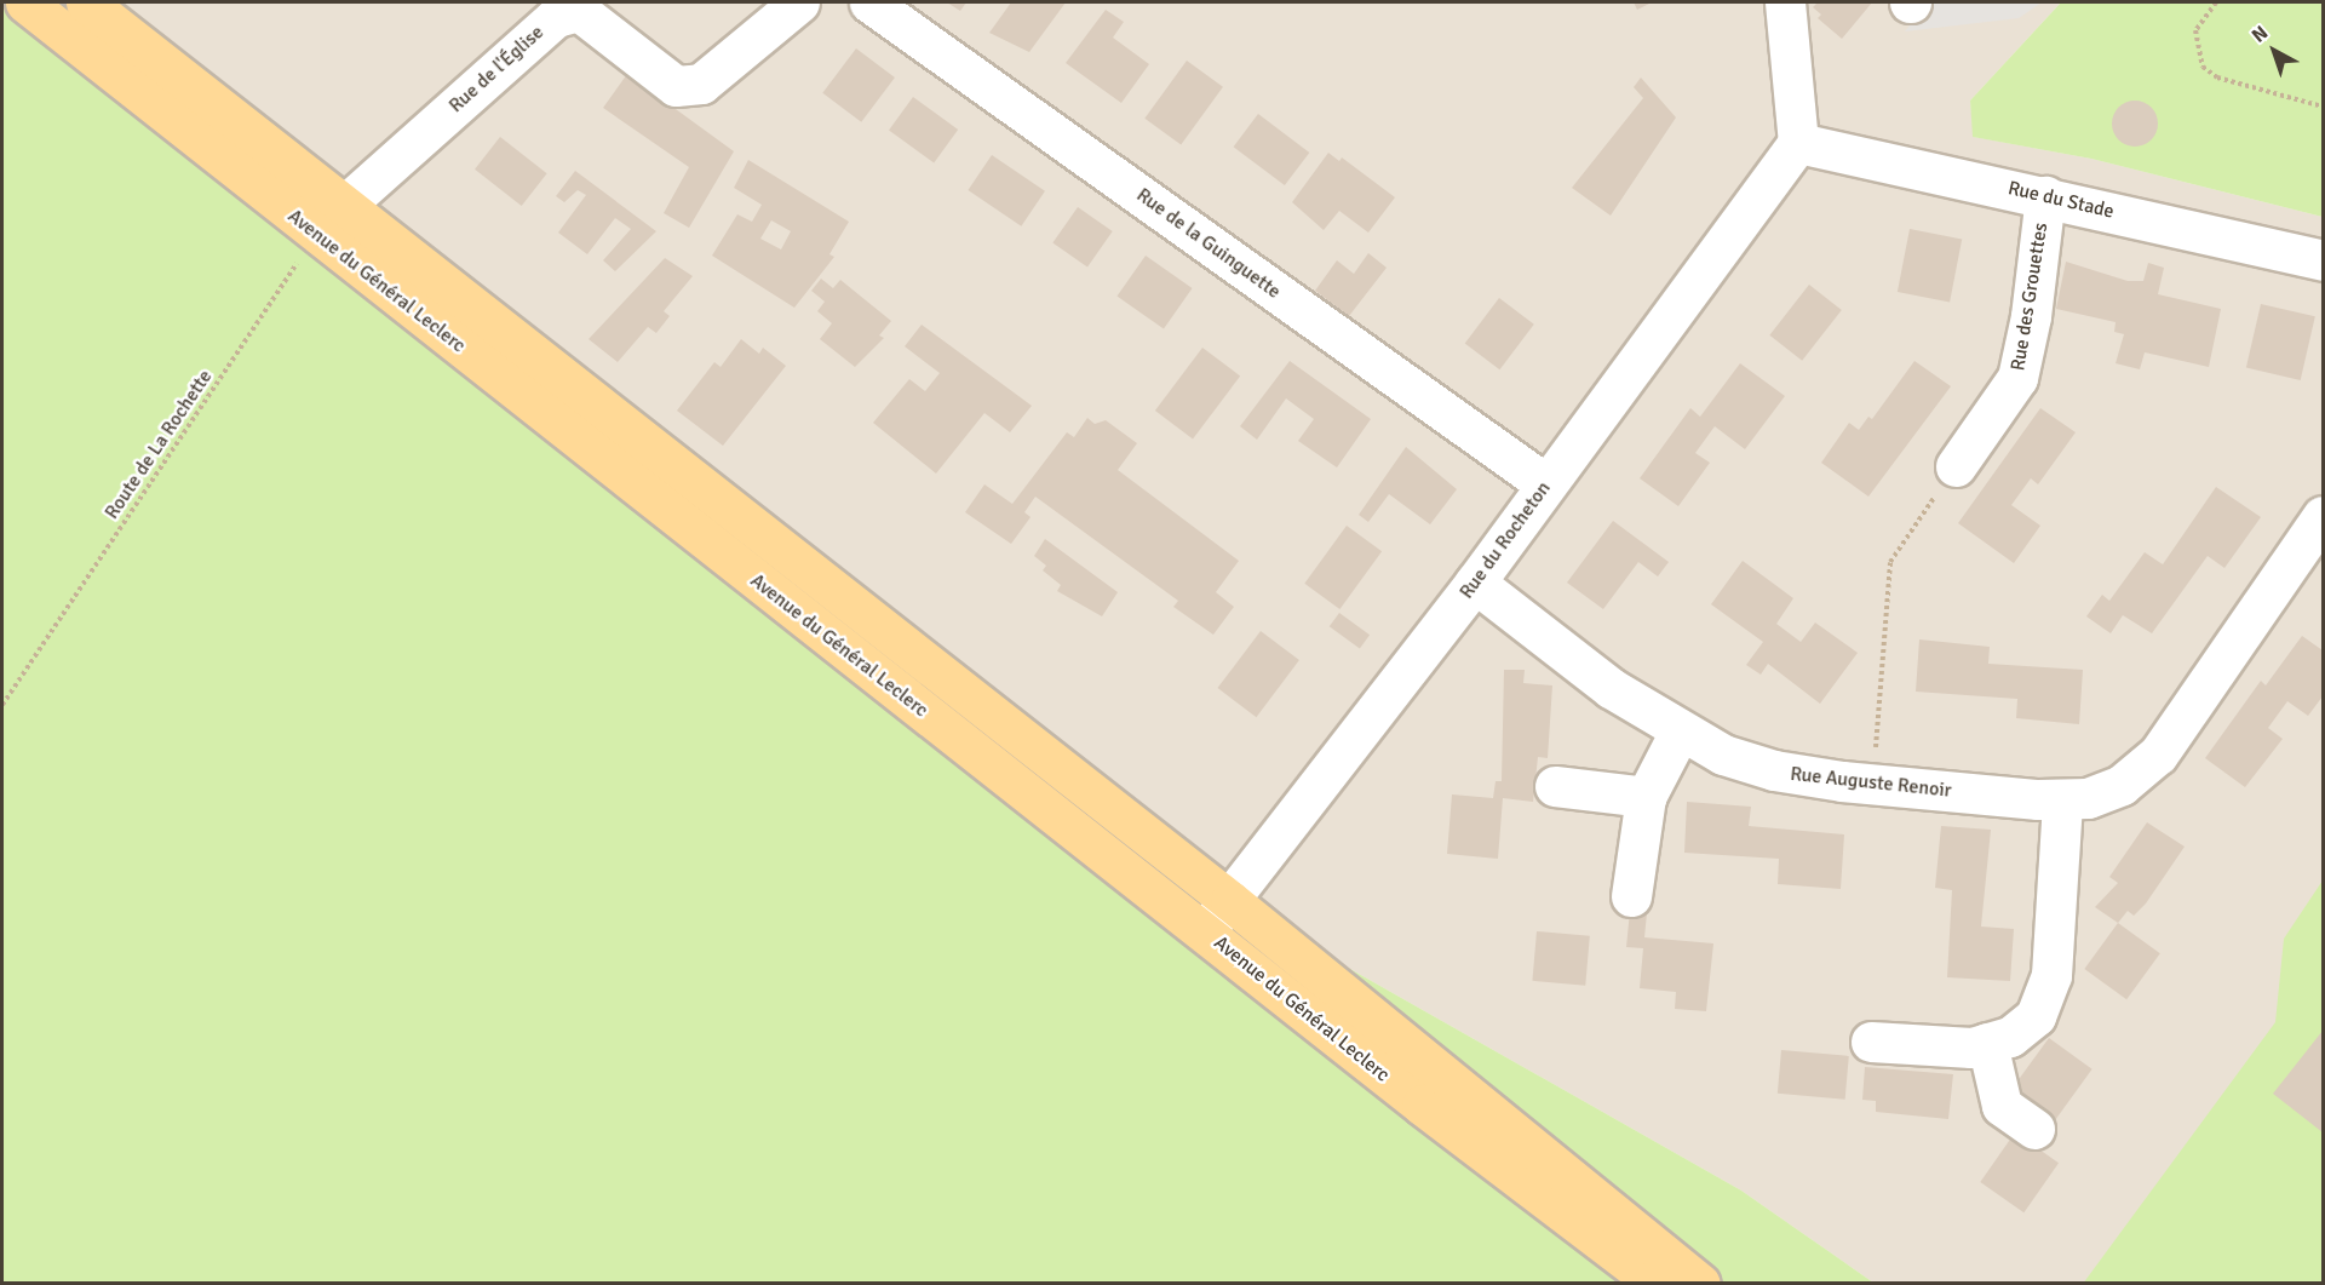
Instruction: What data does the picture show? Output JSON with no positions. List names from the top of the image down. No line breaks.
{"streets":{"main road":["Avenue du Général Leclerc"],"street":["Rue de l'Église","Rue du Stade","Rue de la Guinguette","Rue des Grouettes","Rue du Rocheton","Rue Auguste Renoir"],"path":["Route de La Rochette"]},"crossings":[["Rue de l'Église","Avenue du Général Leclerc"],["Rue du Stade","Rue des Grouettes"],["Rue du Stade","Rue du Rocheton"],["Rue de la Guinguette","Rue du Rocheton"],["Avenue du Général Leclerc","Route de La Rochette"],["Avenue du Général Leclerc","Rue du Rocheton"],["Rue du Rocheton","Rue Auguste Renoir"]],"north":"top left"}
